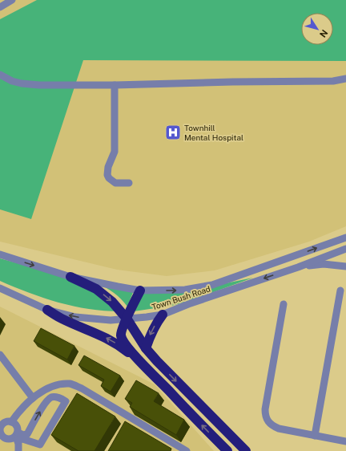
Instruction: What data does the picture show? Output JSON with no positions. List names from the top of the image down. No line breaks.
{"streets":{"street":["Town Bush Road"]},"places":{"hospital":["Townhill Mental Hospital"]},"north":"bottom right"}
